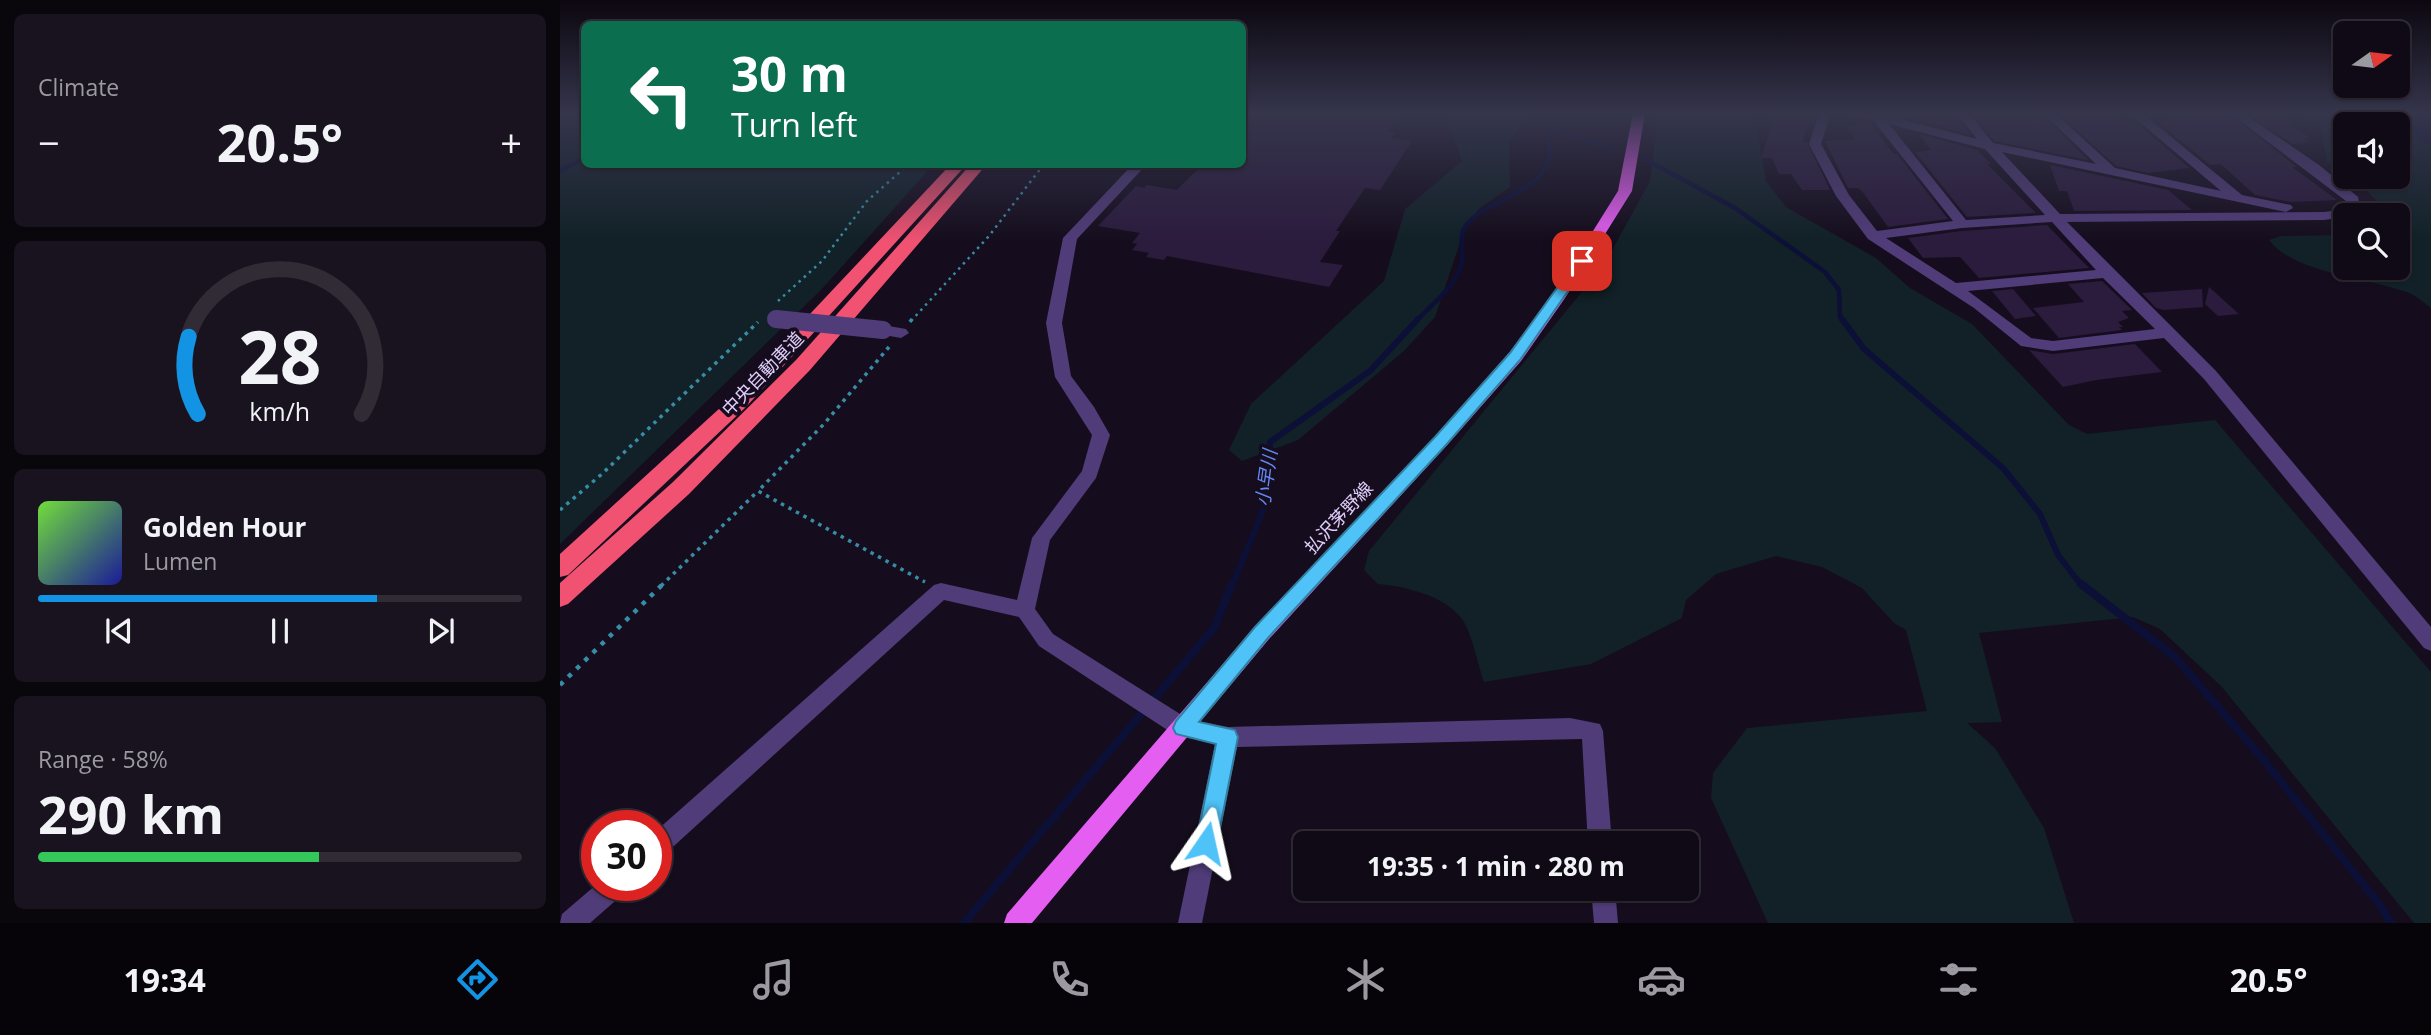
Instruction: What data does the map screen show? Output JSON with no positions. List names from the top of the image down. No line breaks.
{"streets":{"highway":["中央自動車道"],"main road":["払沢茅野線"]},"water":["小早川"],"north":"right","page":{"tile":["Climate",["Range · 58%","290 km"]],"turn":["30 m","Turn left"],"heat":["−","20.5°","+"],"song":["Golden Hour","Lumen"],"limit":"30","trip":"19:35 · 1 min · 280 m","tabs":["19:34","20.5°"],"gauge":["28","km/h"]}}
